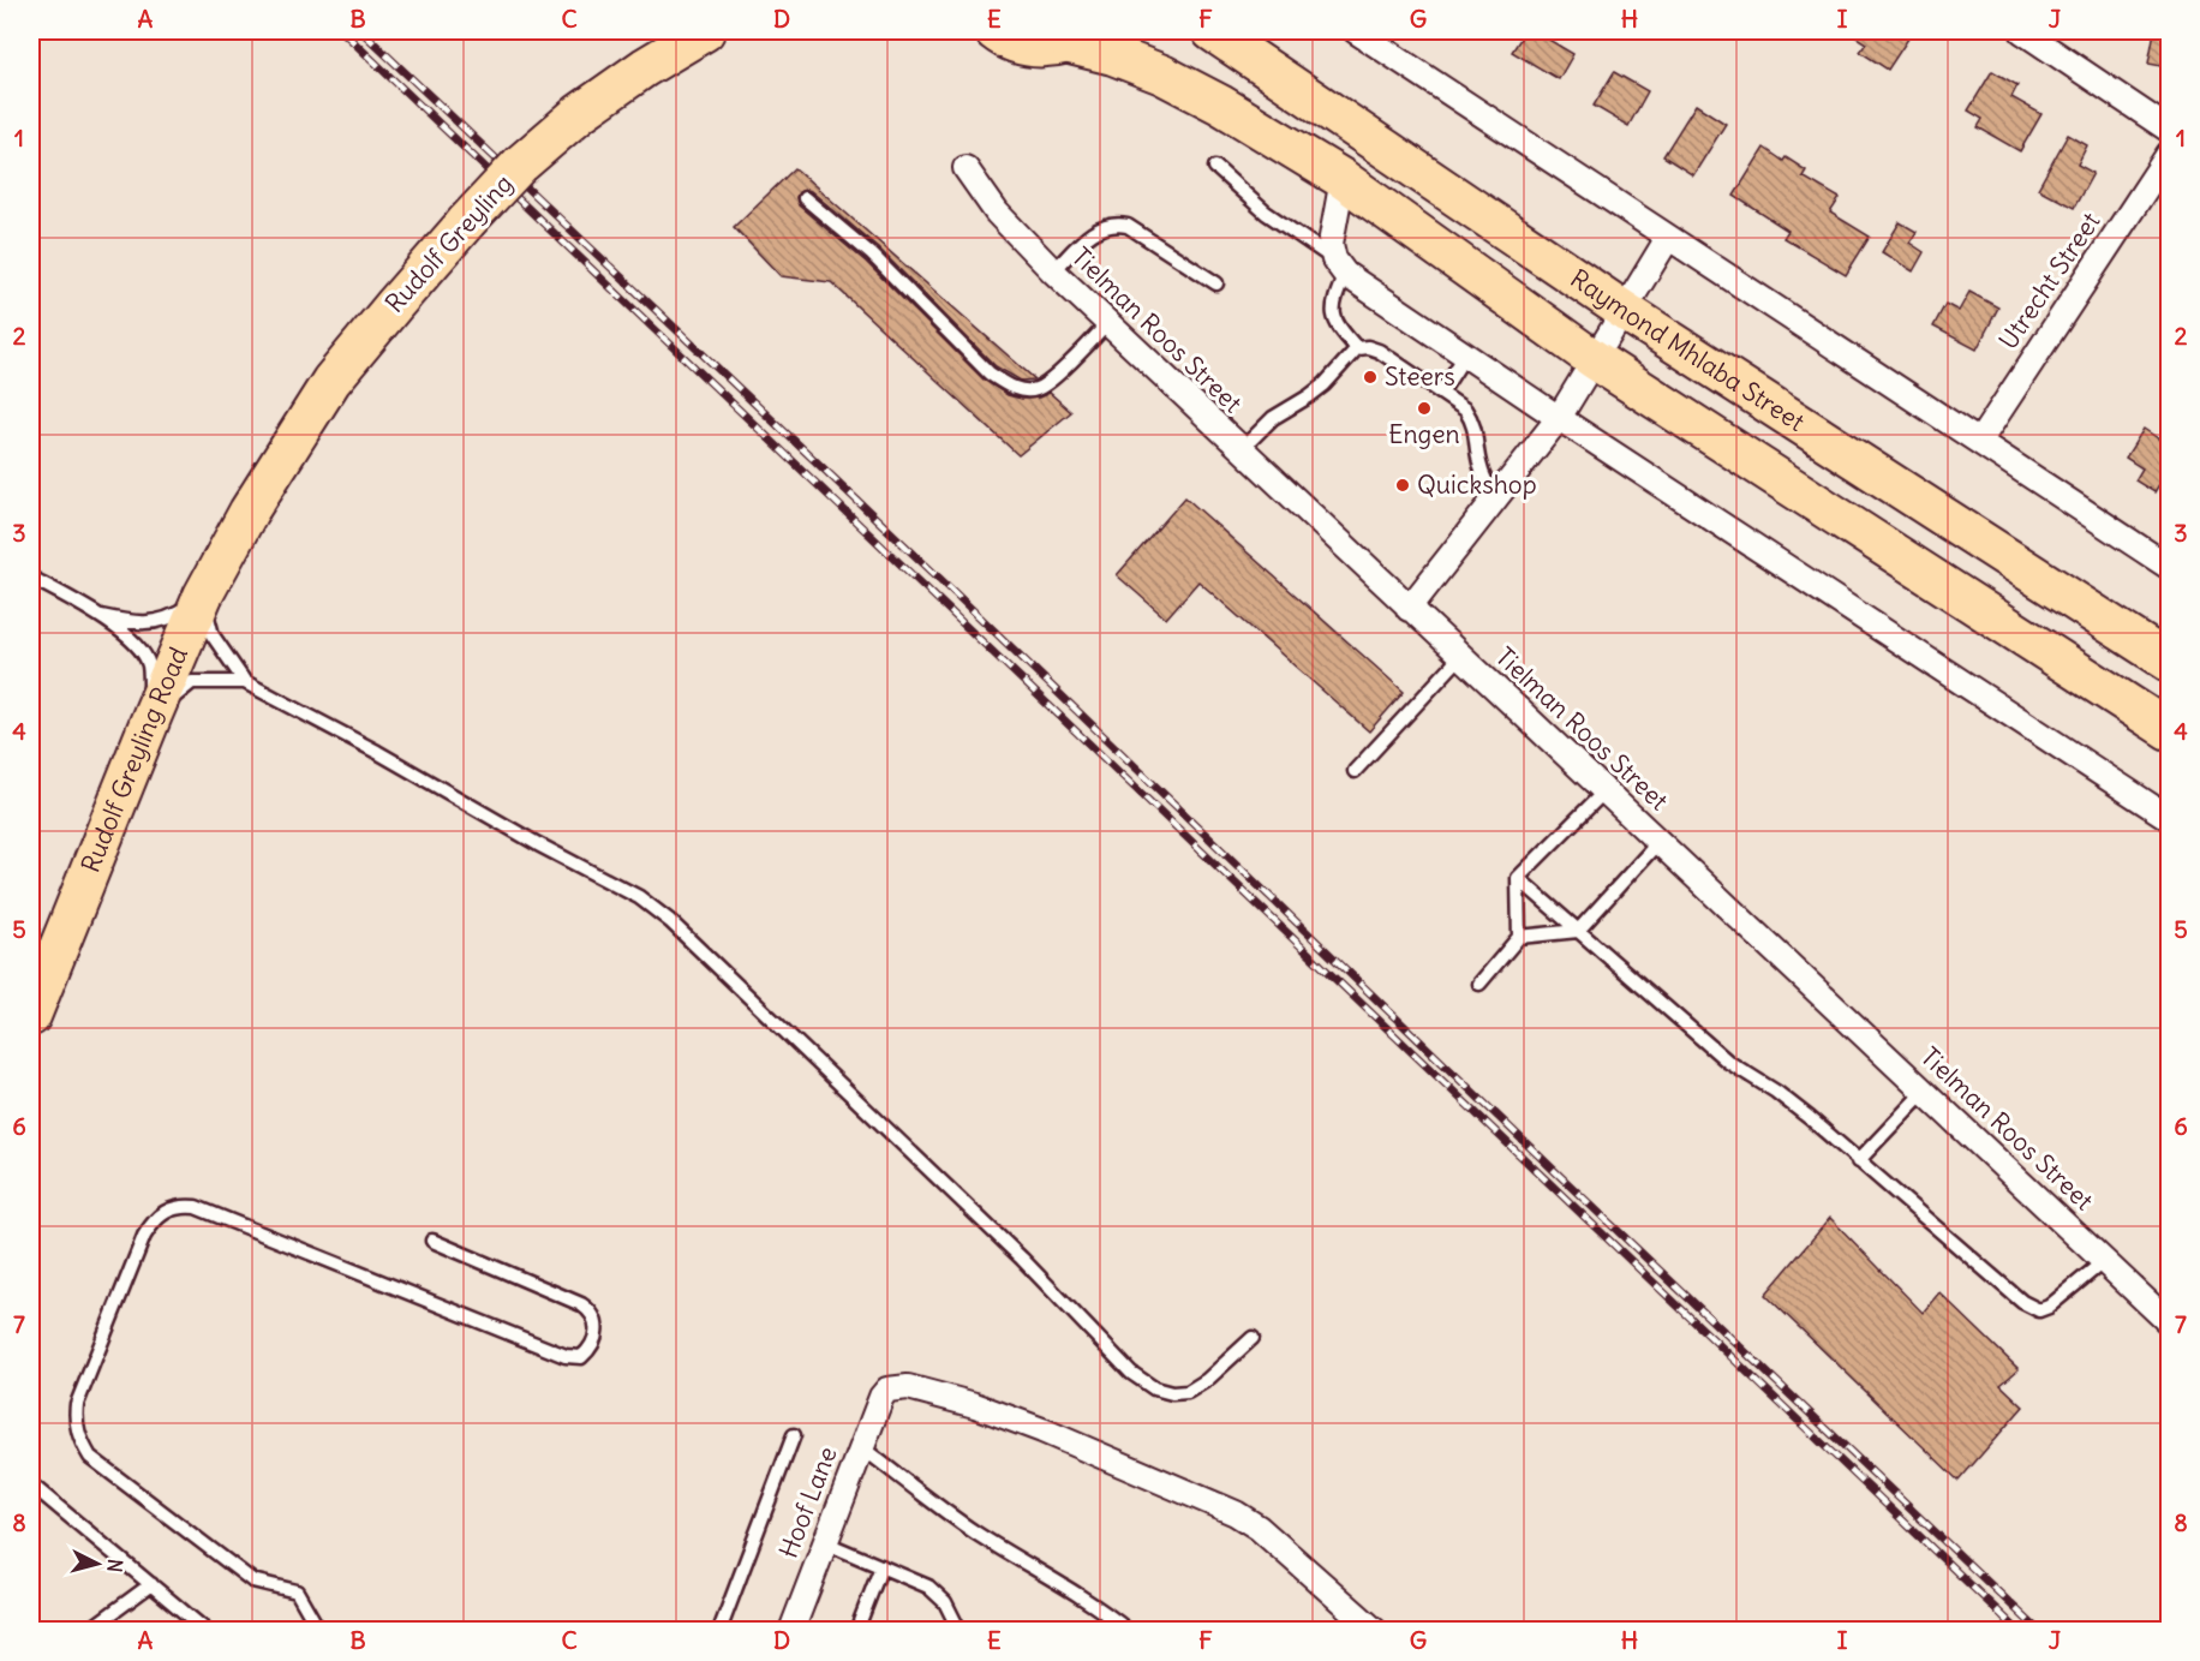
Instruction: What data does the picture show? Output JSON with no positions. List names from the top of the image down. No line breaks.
{"streets":{"main road":["Rudolf Greyling","Raymond Mhlaba Street","Rudolf Greyling Road"],"street":["Utrecht Street","Tielman Roos Street","Hoof Lane"]},"crossings":[["Rudolf Greyling","Rudolf Greyling Road"]],"places":["Steers","Engen","Quickshop"],"north":"right","grid":{"columns":["A","B","C","D","E","F","G","H","I","J"],"rows":["1","2","3","4","5","6","7","8"]}}
